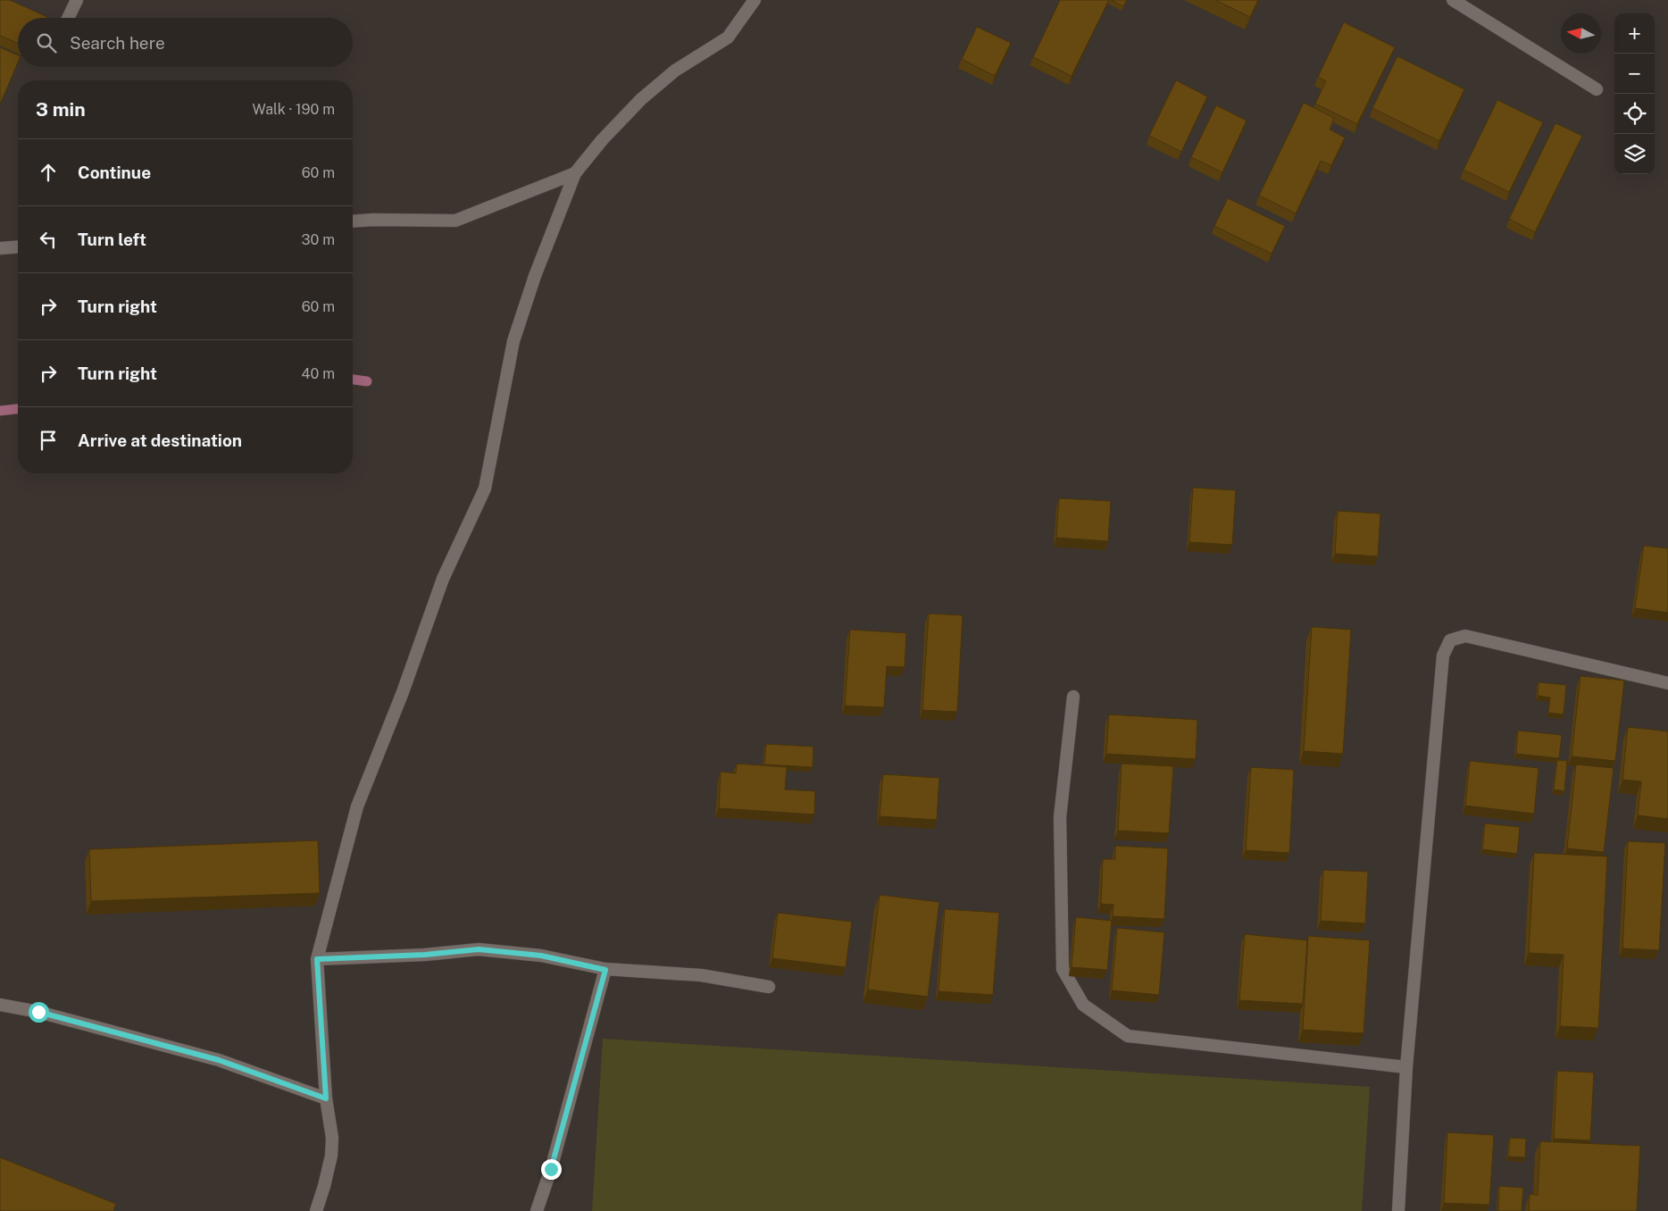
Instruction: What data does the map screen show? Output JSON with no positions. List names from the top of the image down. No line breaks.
{"north":"left","page":{"map_buttons":["+","−"],"search":"Search here","heading":["3 min","Walk · 190 m"],"list":[["Continue","60 m"],["Turn left","30 m"],["Turn right","60 m"],["Turn right","40 m"],"Arrive at destination"]}}
